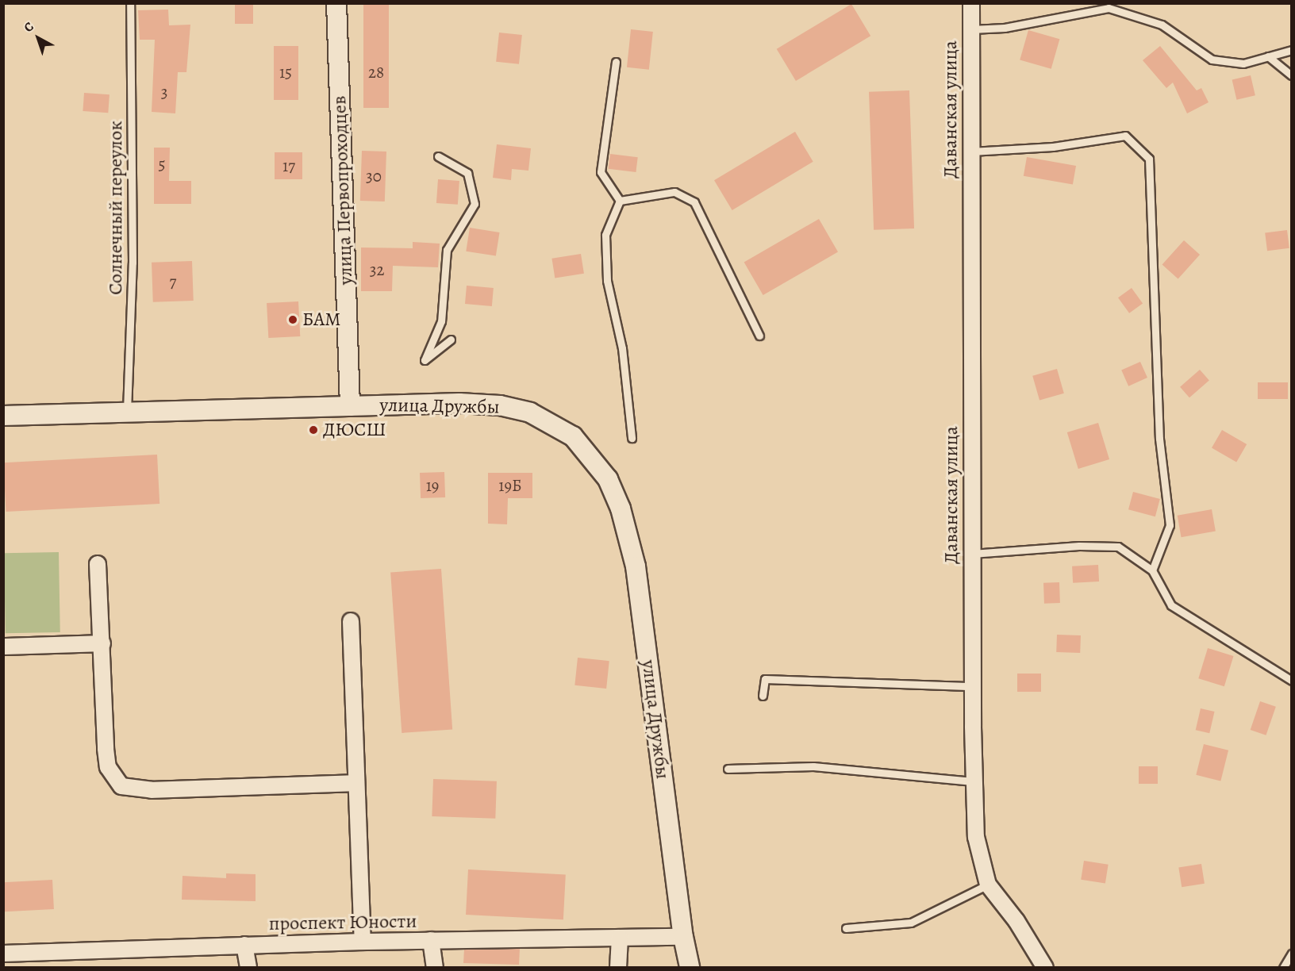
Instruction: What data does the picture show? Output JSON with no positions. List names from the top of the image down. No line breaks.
{"streets":{"street":["Даванская улица","улица Первопроходцев","улица Дружбы","проспект Юности"],"lane":["Солнечный переулок"]},"crossings":[["улица Первопроходцев","улица Дружбы"],["Солнечный переулок","улица Дружбы"],["улица Дружбы","проспект Юности"]],"places":["БАМ","ДЮСШ"],"house_numbers":["15","28","3","5","17","30","32","7","19","19Б"],"north":"top left"}
